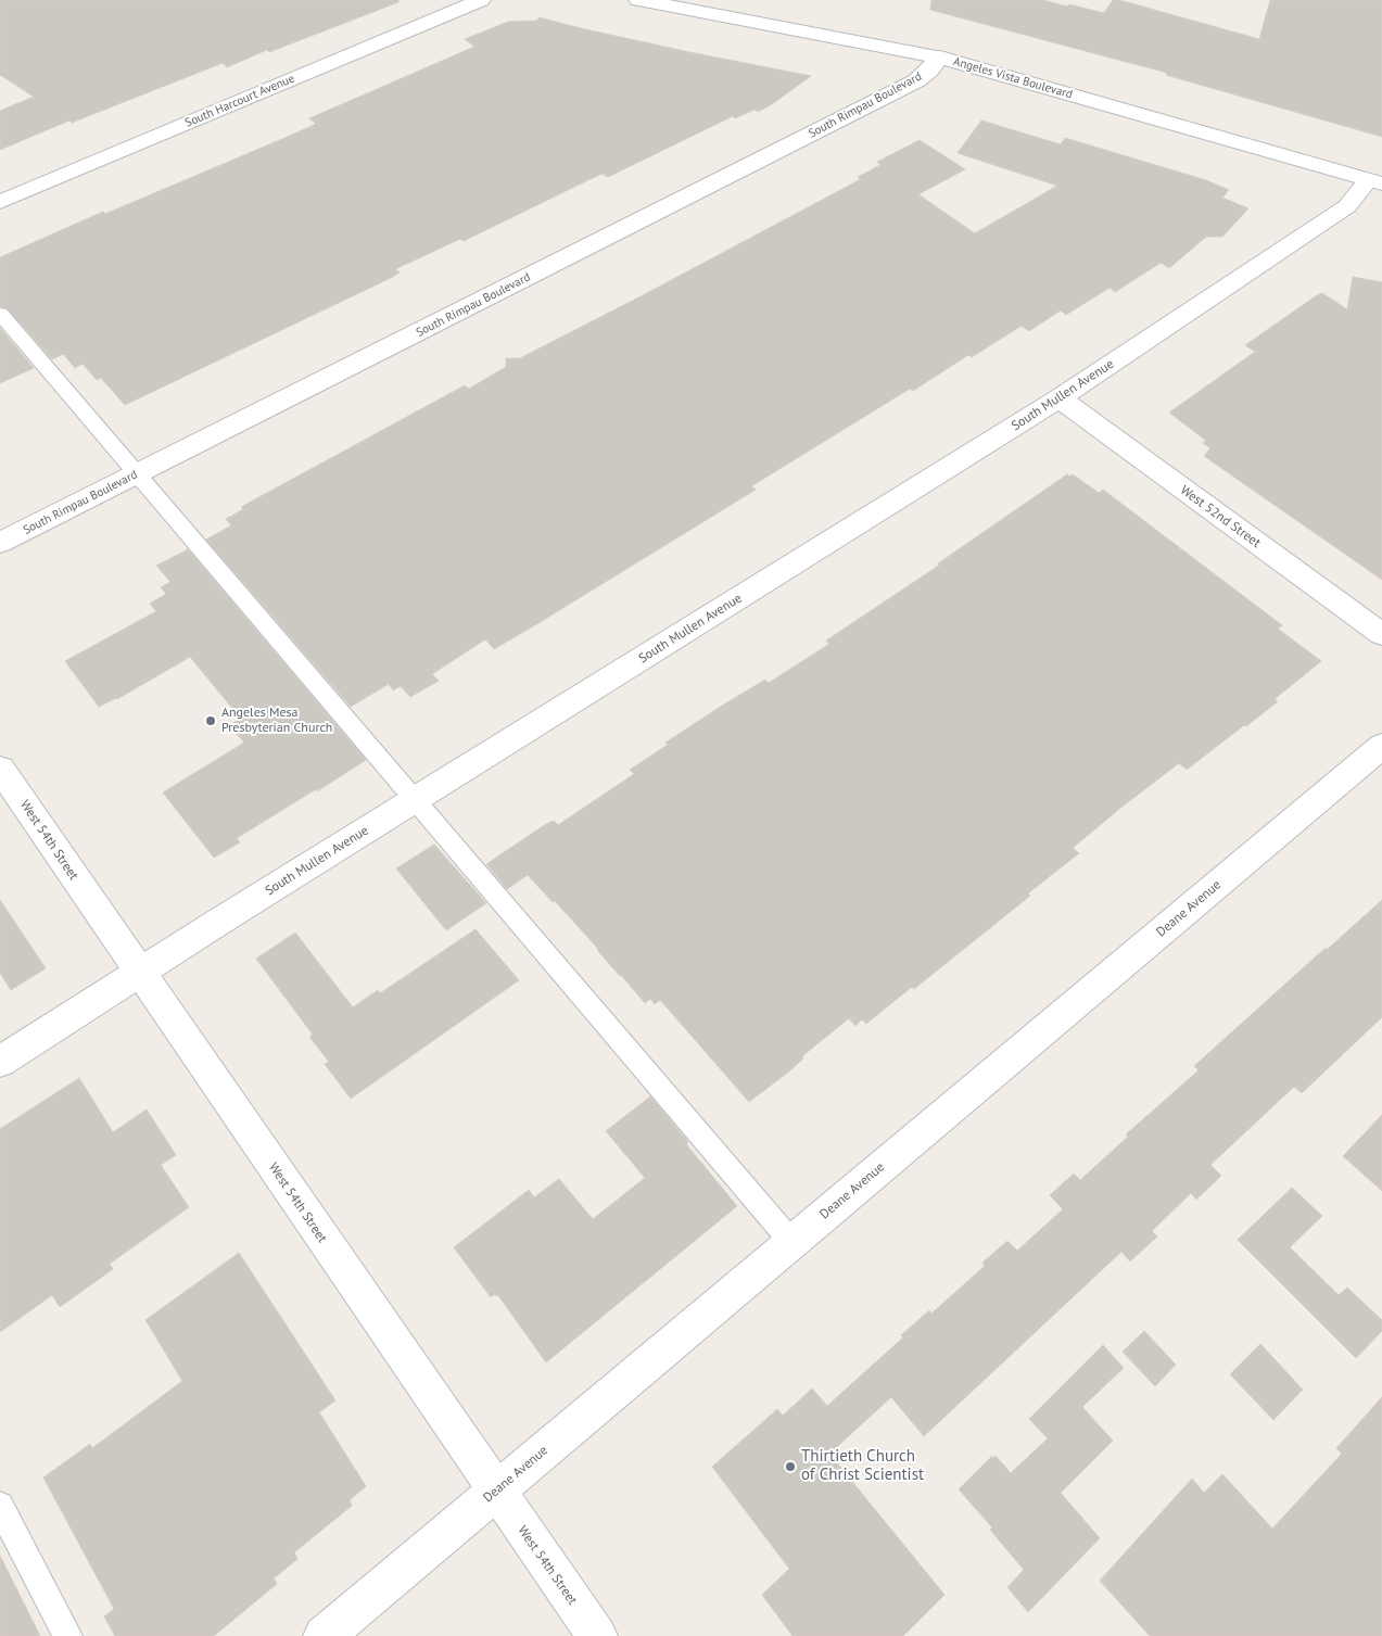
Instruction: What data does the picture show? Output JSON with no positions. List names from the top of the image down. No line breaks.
{"streets":{"street":["Angeles Vista Boulevard","South Harcourt Avenue","South Rimpau Boulevard","South Mullen Avenue","West 52nd Street","West 54th Street","Deane Avenue"]},"crossings":[["Angeles Vista Boulevard","South Rimpau Boulevard"],["Angeles Vista Boulevard","South Mullen Avenue"],["South Mullen Avenue","West 52nd Street"],["South Mullen Avenue","West 54th Street"],["West 54th Street","Deane Avenue"]],"places":["Angeles Mesa Presbyterian Church","Thirtieth Church of Christ Scientist"]}
